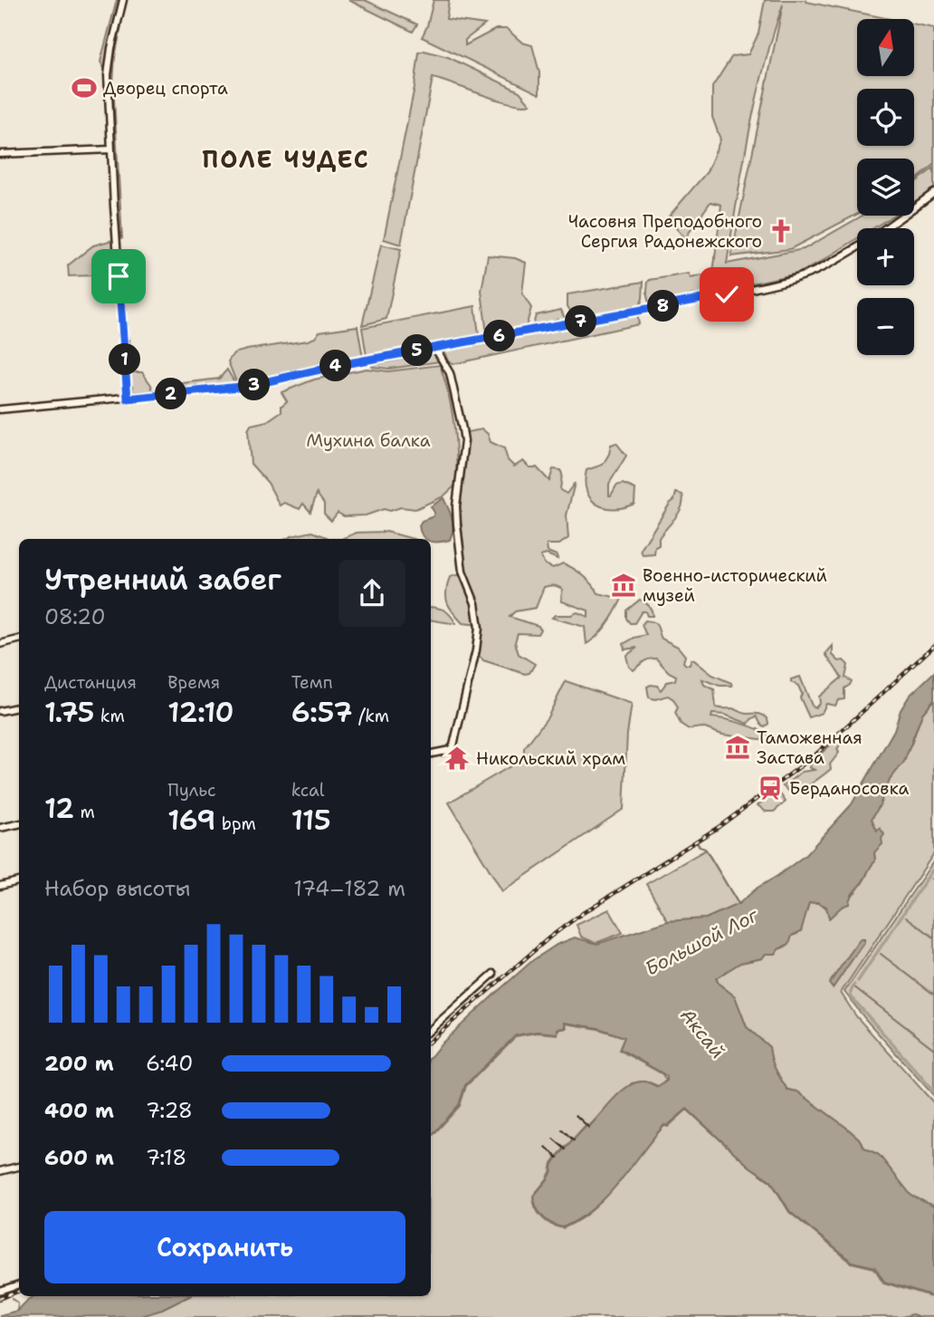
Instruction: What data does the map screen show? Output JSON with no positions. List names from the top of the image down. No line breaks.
{"districts":["ПОЛЕ ЧУДЕС"],"water":["Большой Лог","Аксай"],"parks":["Мухина балка"],"places":{"sports":["Дворец спорта"],"church":["Часовня Преподобного Сергия Радонежского"],"museum":["Военно-исторический музей","Таможенная Застава"],"temple":["Никольский храм"],"station":["Берданосовка"]},"north":"top","page":{"map_buttons":["+","−"],"pins":["8","7","6","5","1","4","3","2"],"heading":["Утренний забег","08:20"],"stats":[["Дистанция","1.75 km"],["Время","12:10"],["Темп","6:57 /km"],["12 m"],["Пульс","169 bpm"],["kcal","115"]],"chart":["Набор высоты","174–182 m"],"list":[{"name":"200 m","note":"6:40"},{"name":"400 m","note":"7:28"},{"name":"600 m","note":"7:18"}],"buttons":"Сохранить"}}
